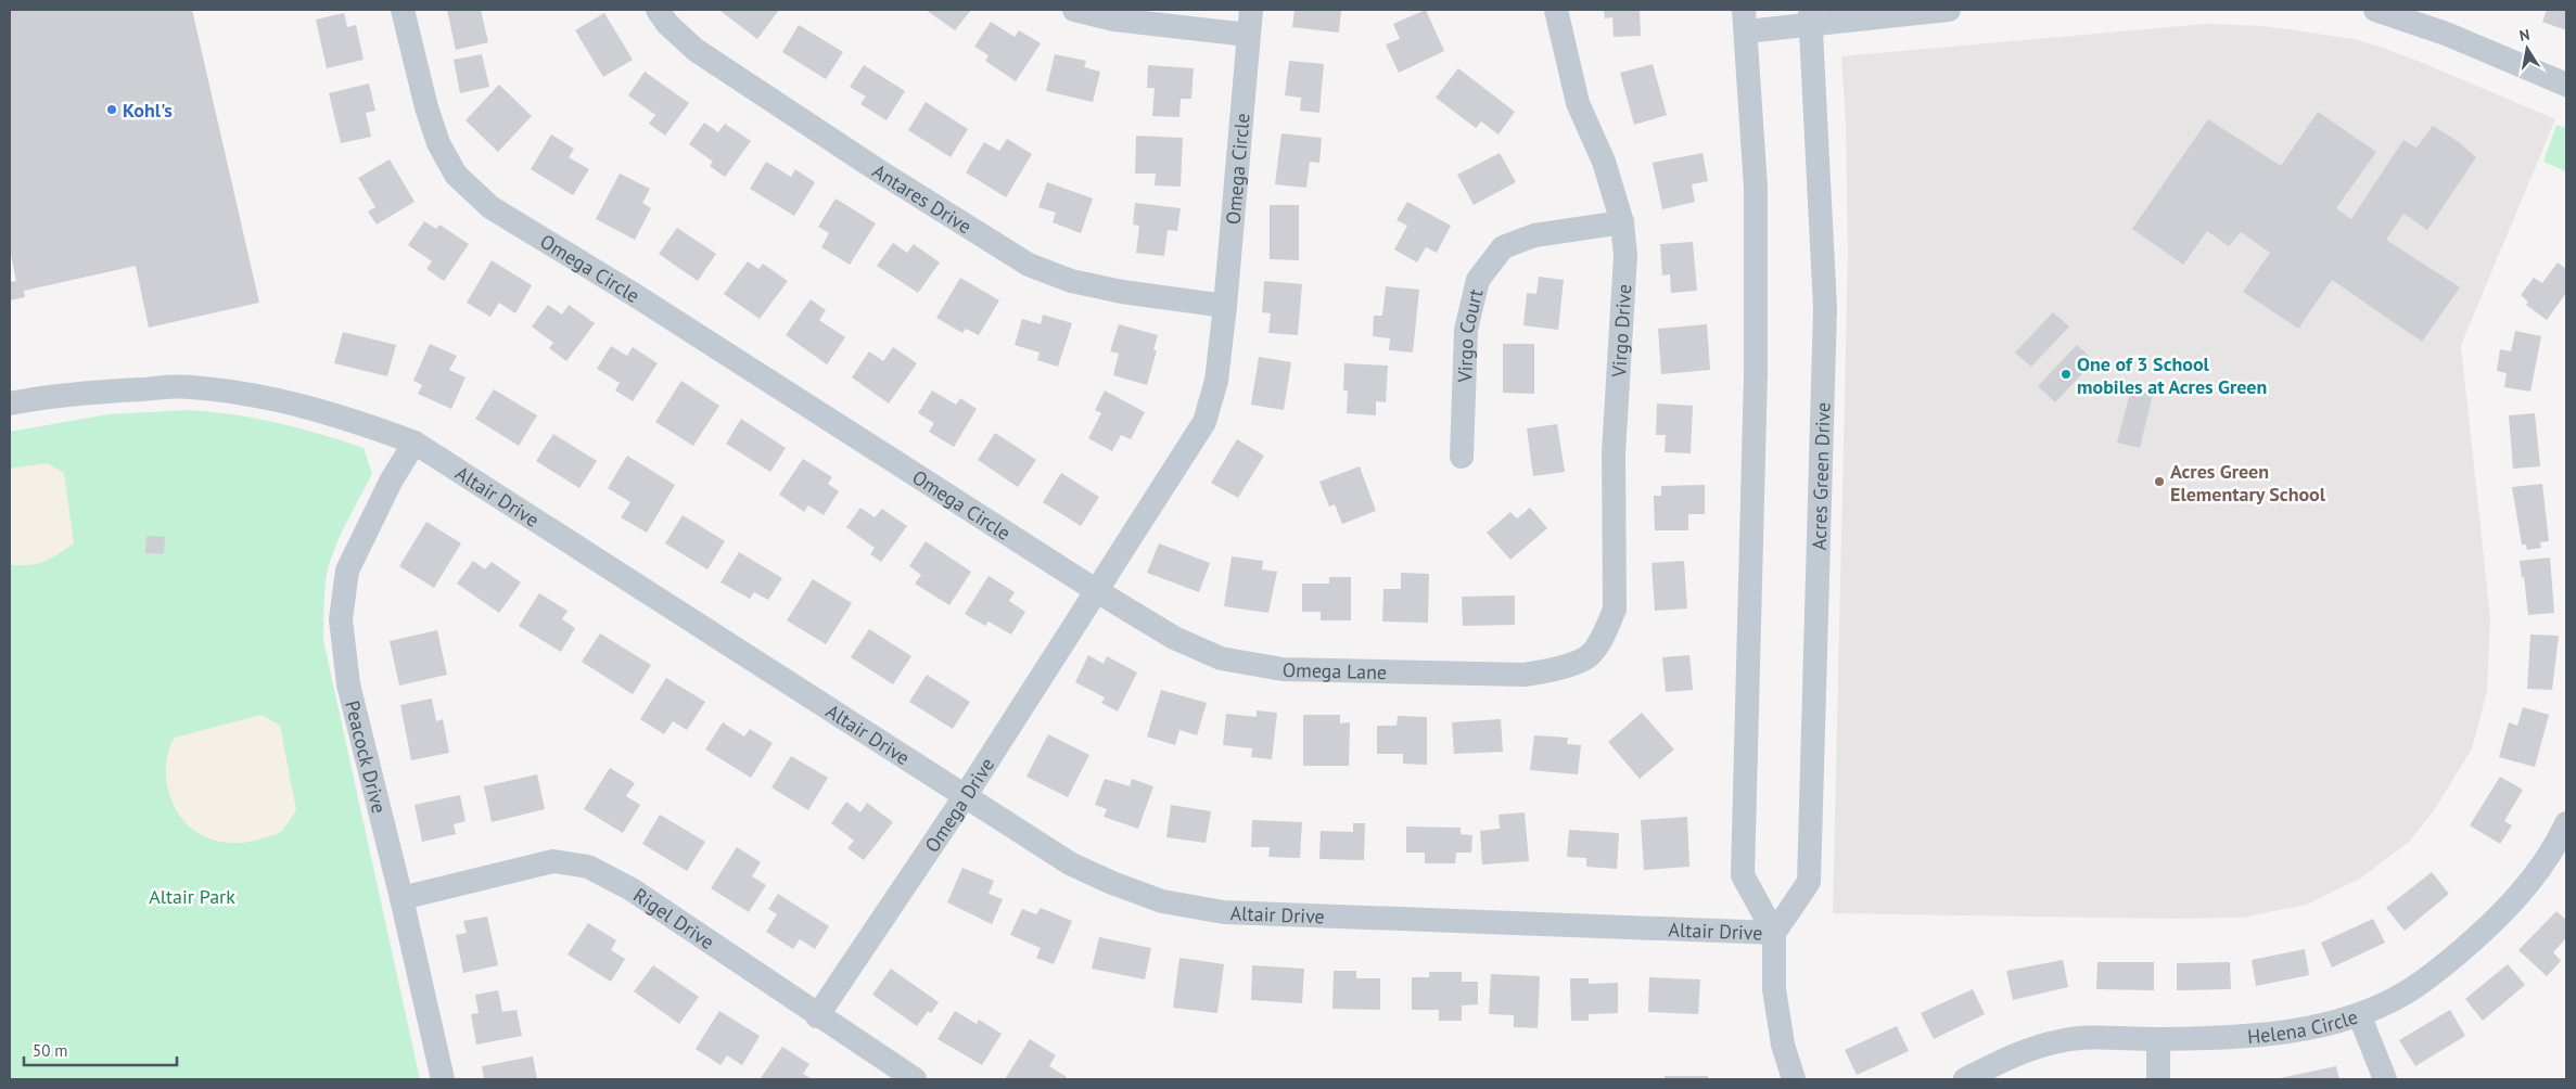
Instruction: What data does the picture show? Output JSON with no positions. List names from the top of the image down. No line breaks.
{"streets":{"street":["Omega Circle","Antares Drive","Virgo Drive","Virgo Court","Acres Green Drive","Altair Drive","Omega Lane","Peacock Drive","Omega Drive","Rigel Drive","Helena Circle"]},"crossings":[["Omega Circle","Antares Drive"],["Omega Circle","Omega Lane"],["Omega Circle","Omega Drive"],["Virgo Drive","Virgo Court"],["Virgo Drive","Omega Lane"],["Acres Green Drive","Altair Drive"],["Altair Drive","Peacock Drive"],["Altair Drive","Omega Drive"],["Omega Lane","Omega Drive"],["Peacock Drive","Rigel Drive"],["Omega Drive","Rigel Drive"]],"parks":["Altair Park"],"places":["Kohl's","One of 3 School mobiles at Acres Green","Acres Green Elementary School"],"scale_bar":"50 m","north":"top"}
